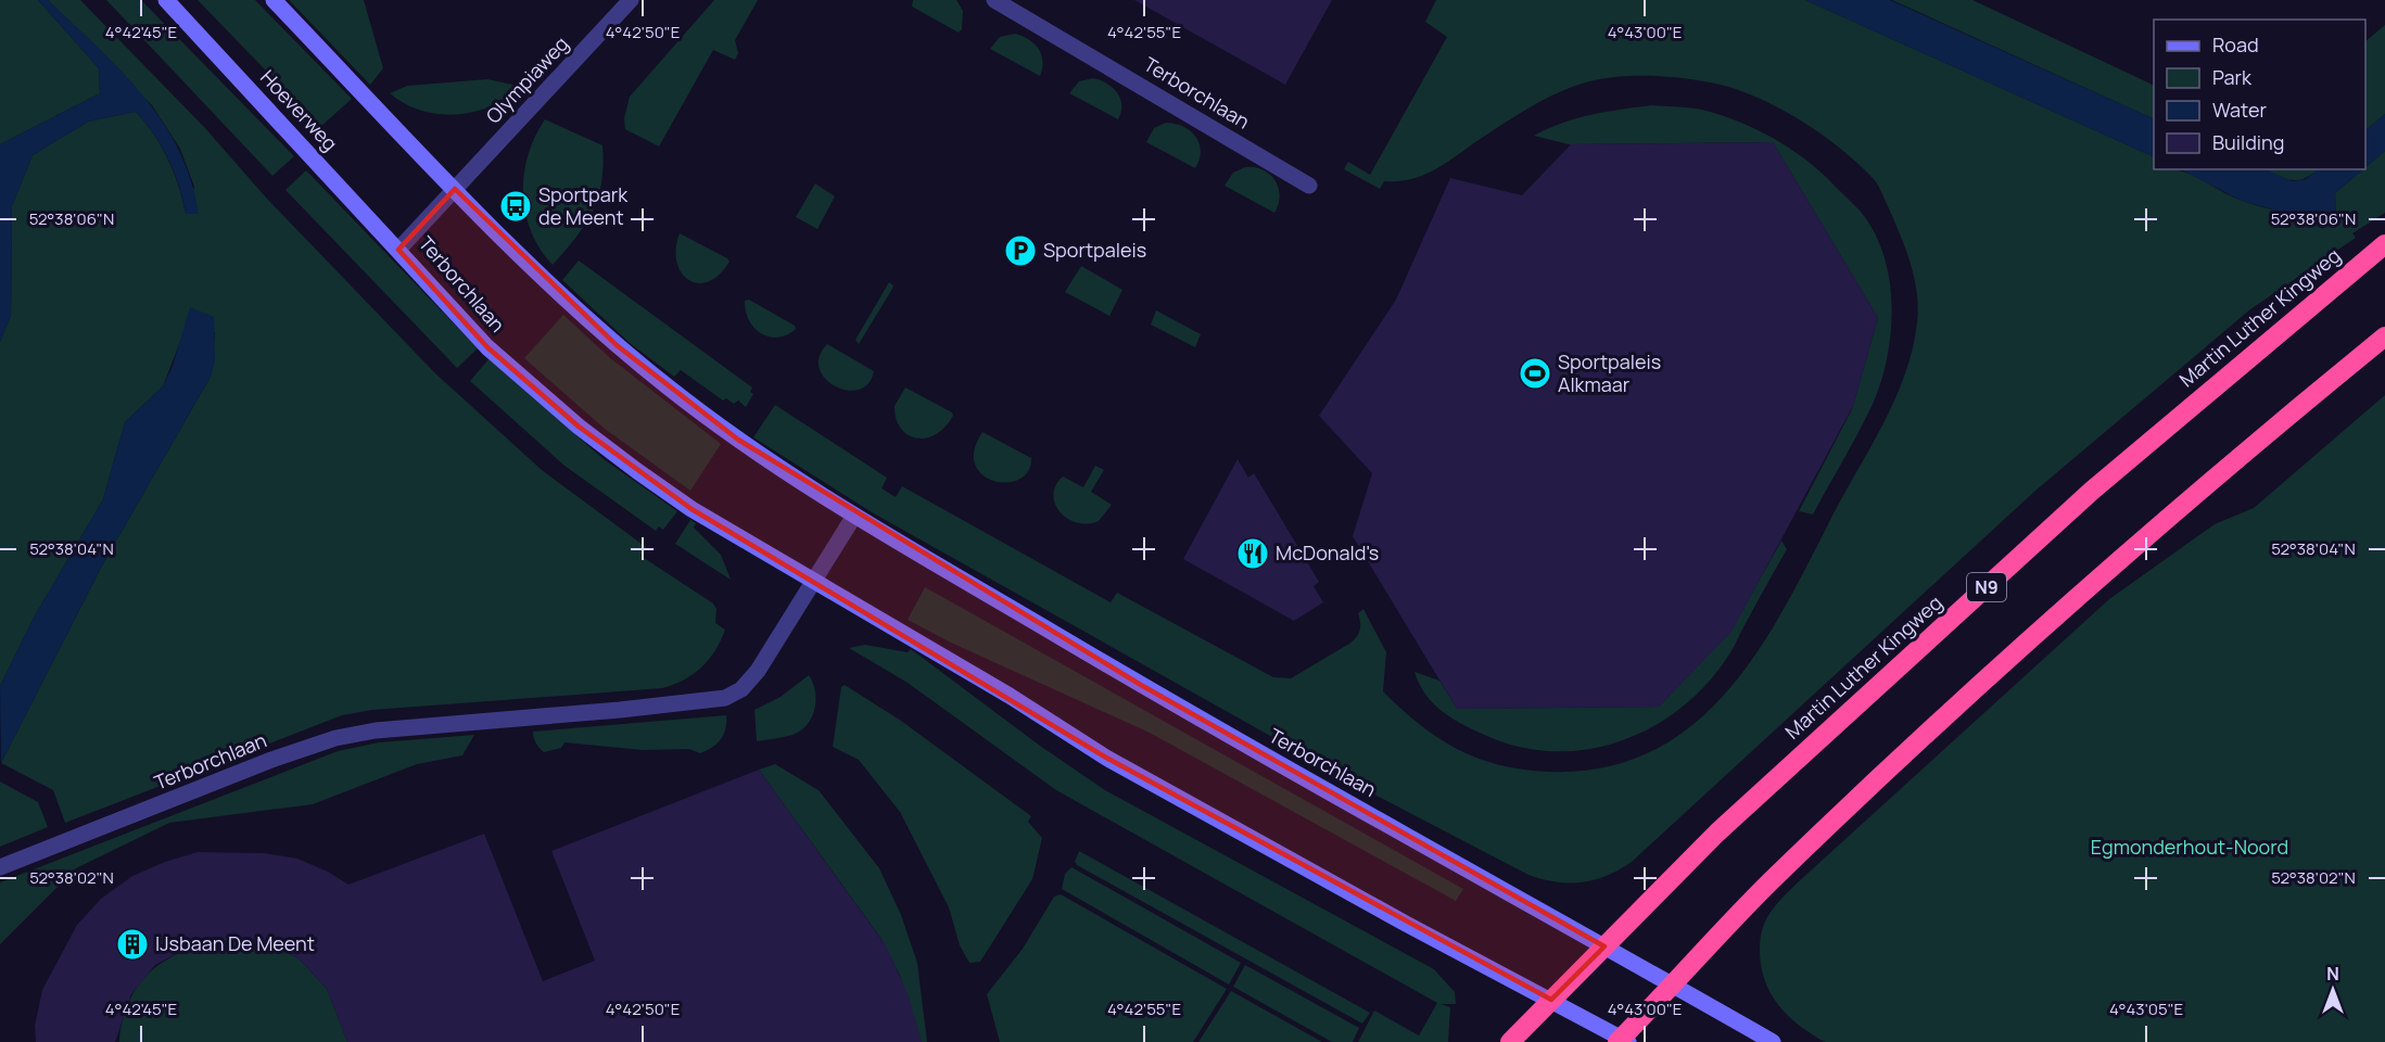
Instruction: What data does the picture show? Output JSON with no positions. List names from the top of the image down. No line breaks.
{"streets":{"highway":["Martin Luther Kingweg","N9"],"main road":["Terborchlaan","Hoeverweg"],"street":["Olympiaweg"]},"crossings":[["Olympiaweg","Terborchlaan"],["Terborchlaan","Hoeverweg"],["Terborchlaan","Martin Luther Kingweg"]],"parks":["Egmonderhout-Noord"],"places":{"bus stop":["Sportpark de Meent"],"parking":["Sportpaleis"],"sports":["Sportpaleis Alkmaar"],"restaurant":["McDonald's"],"building":["IJsbaan De Meent"]},"legend":["Road","Park","Water","Building"],"north":"top","coordinates":["4°42'45\"E","4°42'50\"E","4°42'55\"E","4°43'00\"E","52°38'06\"N","52°38'04\"N","52°38'02\"N","4°43'05\"E"]}
